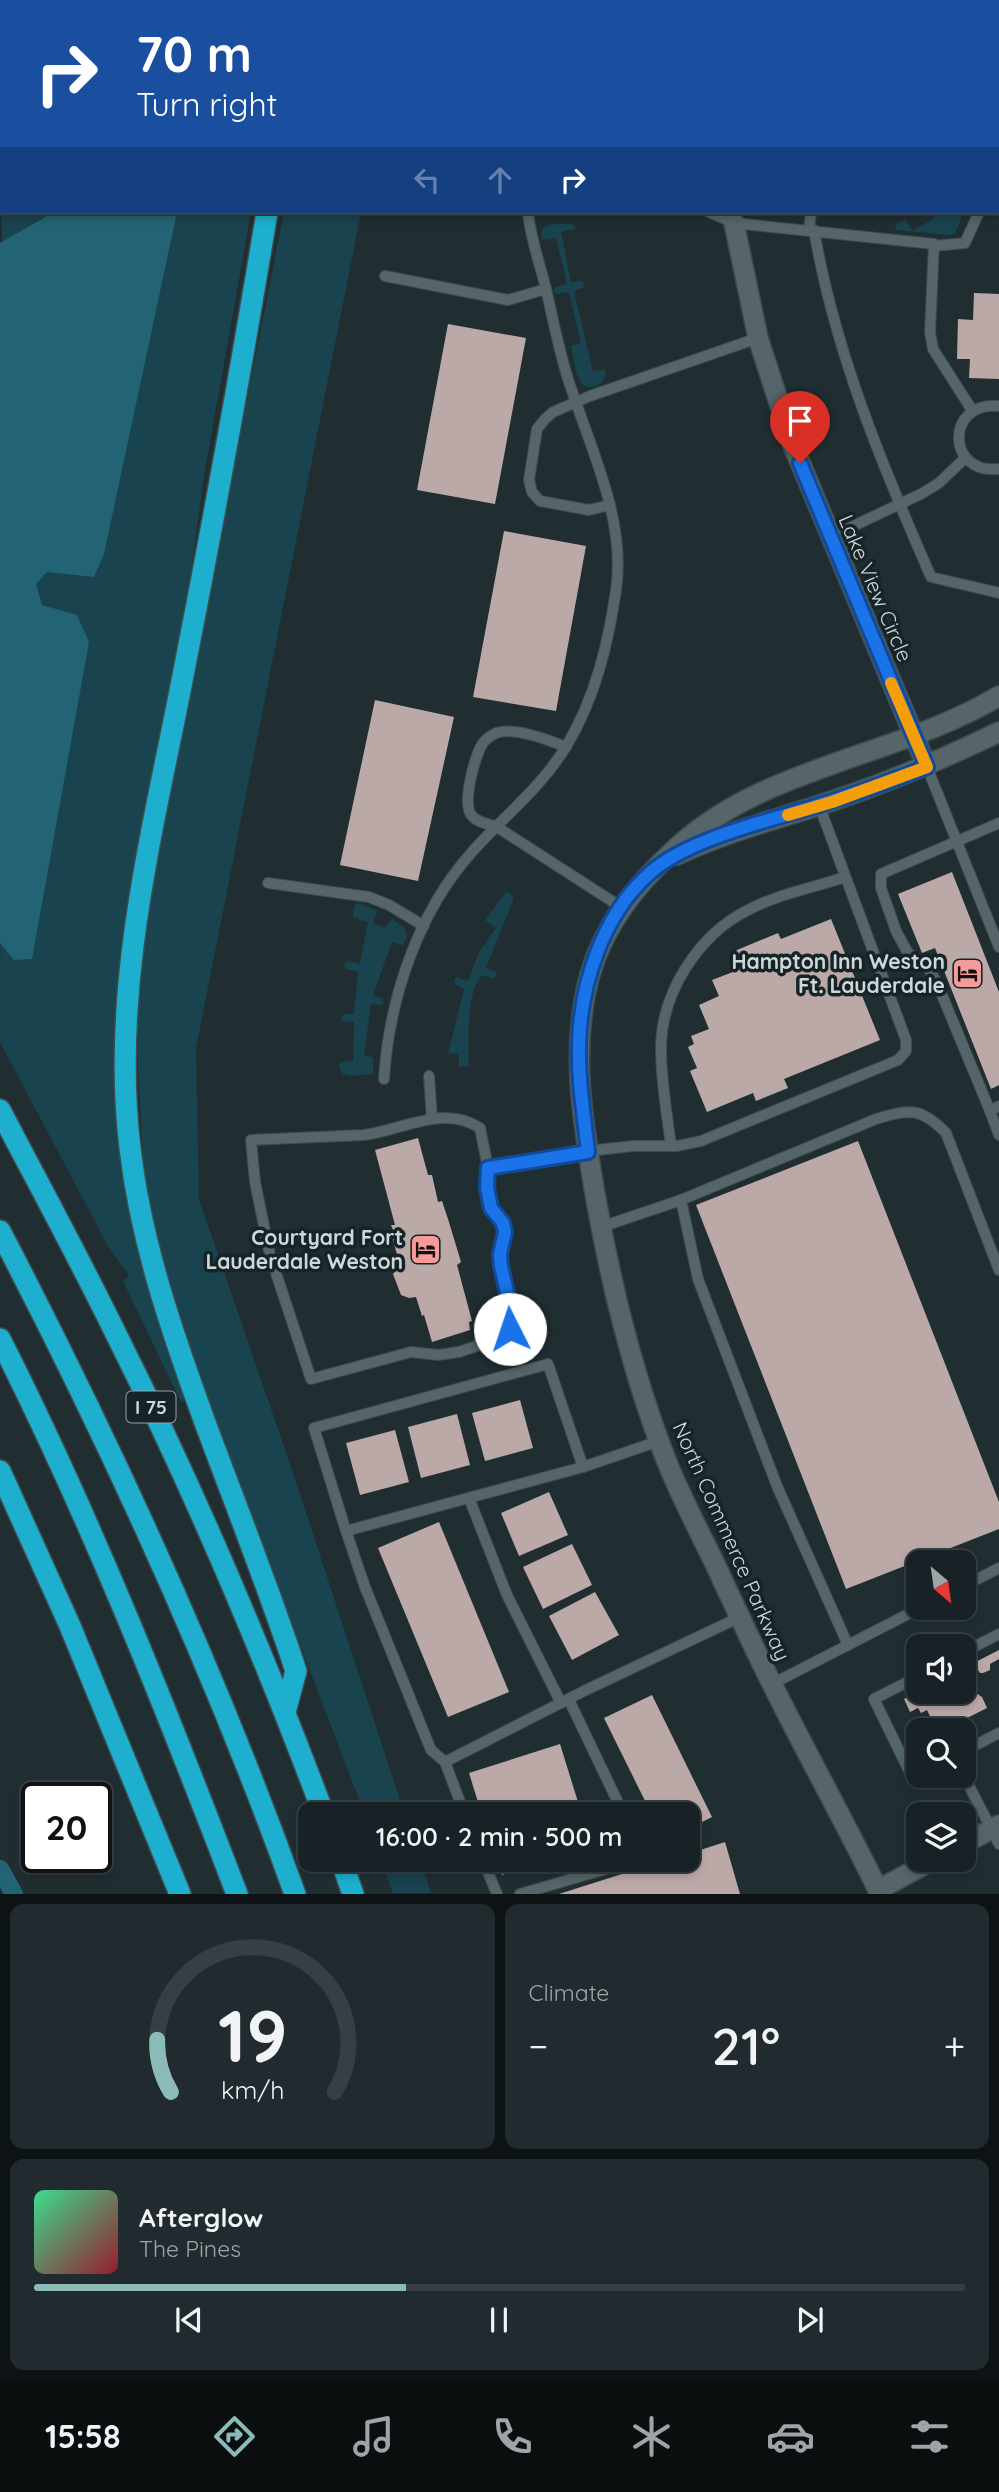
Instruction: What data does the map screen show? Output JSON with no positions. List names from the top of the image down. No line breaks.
{"streets":{"highway":["I 75"],"street":["Lake View Circle","North Commerce Parkway"]},"crossings":[["Lake View Circle","North Commerce Parkway"]],"places":{"hotel":["Hampton Inn Weston Ft. Lauderdale","Courtyard Fort Lauderdale Weston"]},"north":"bottom right","page":{"turn":["70 m","Turn right"],"limit":"20","trip":"16:00 · 2 min · 500 m","tile":"Climate","heat":["−","21°","+"],"song":["Afterglow","The Pines"],"tabs":"15:58","gauge":["19","km/h"]}}
